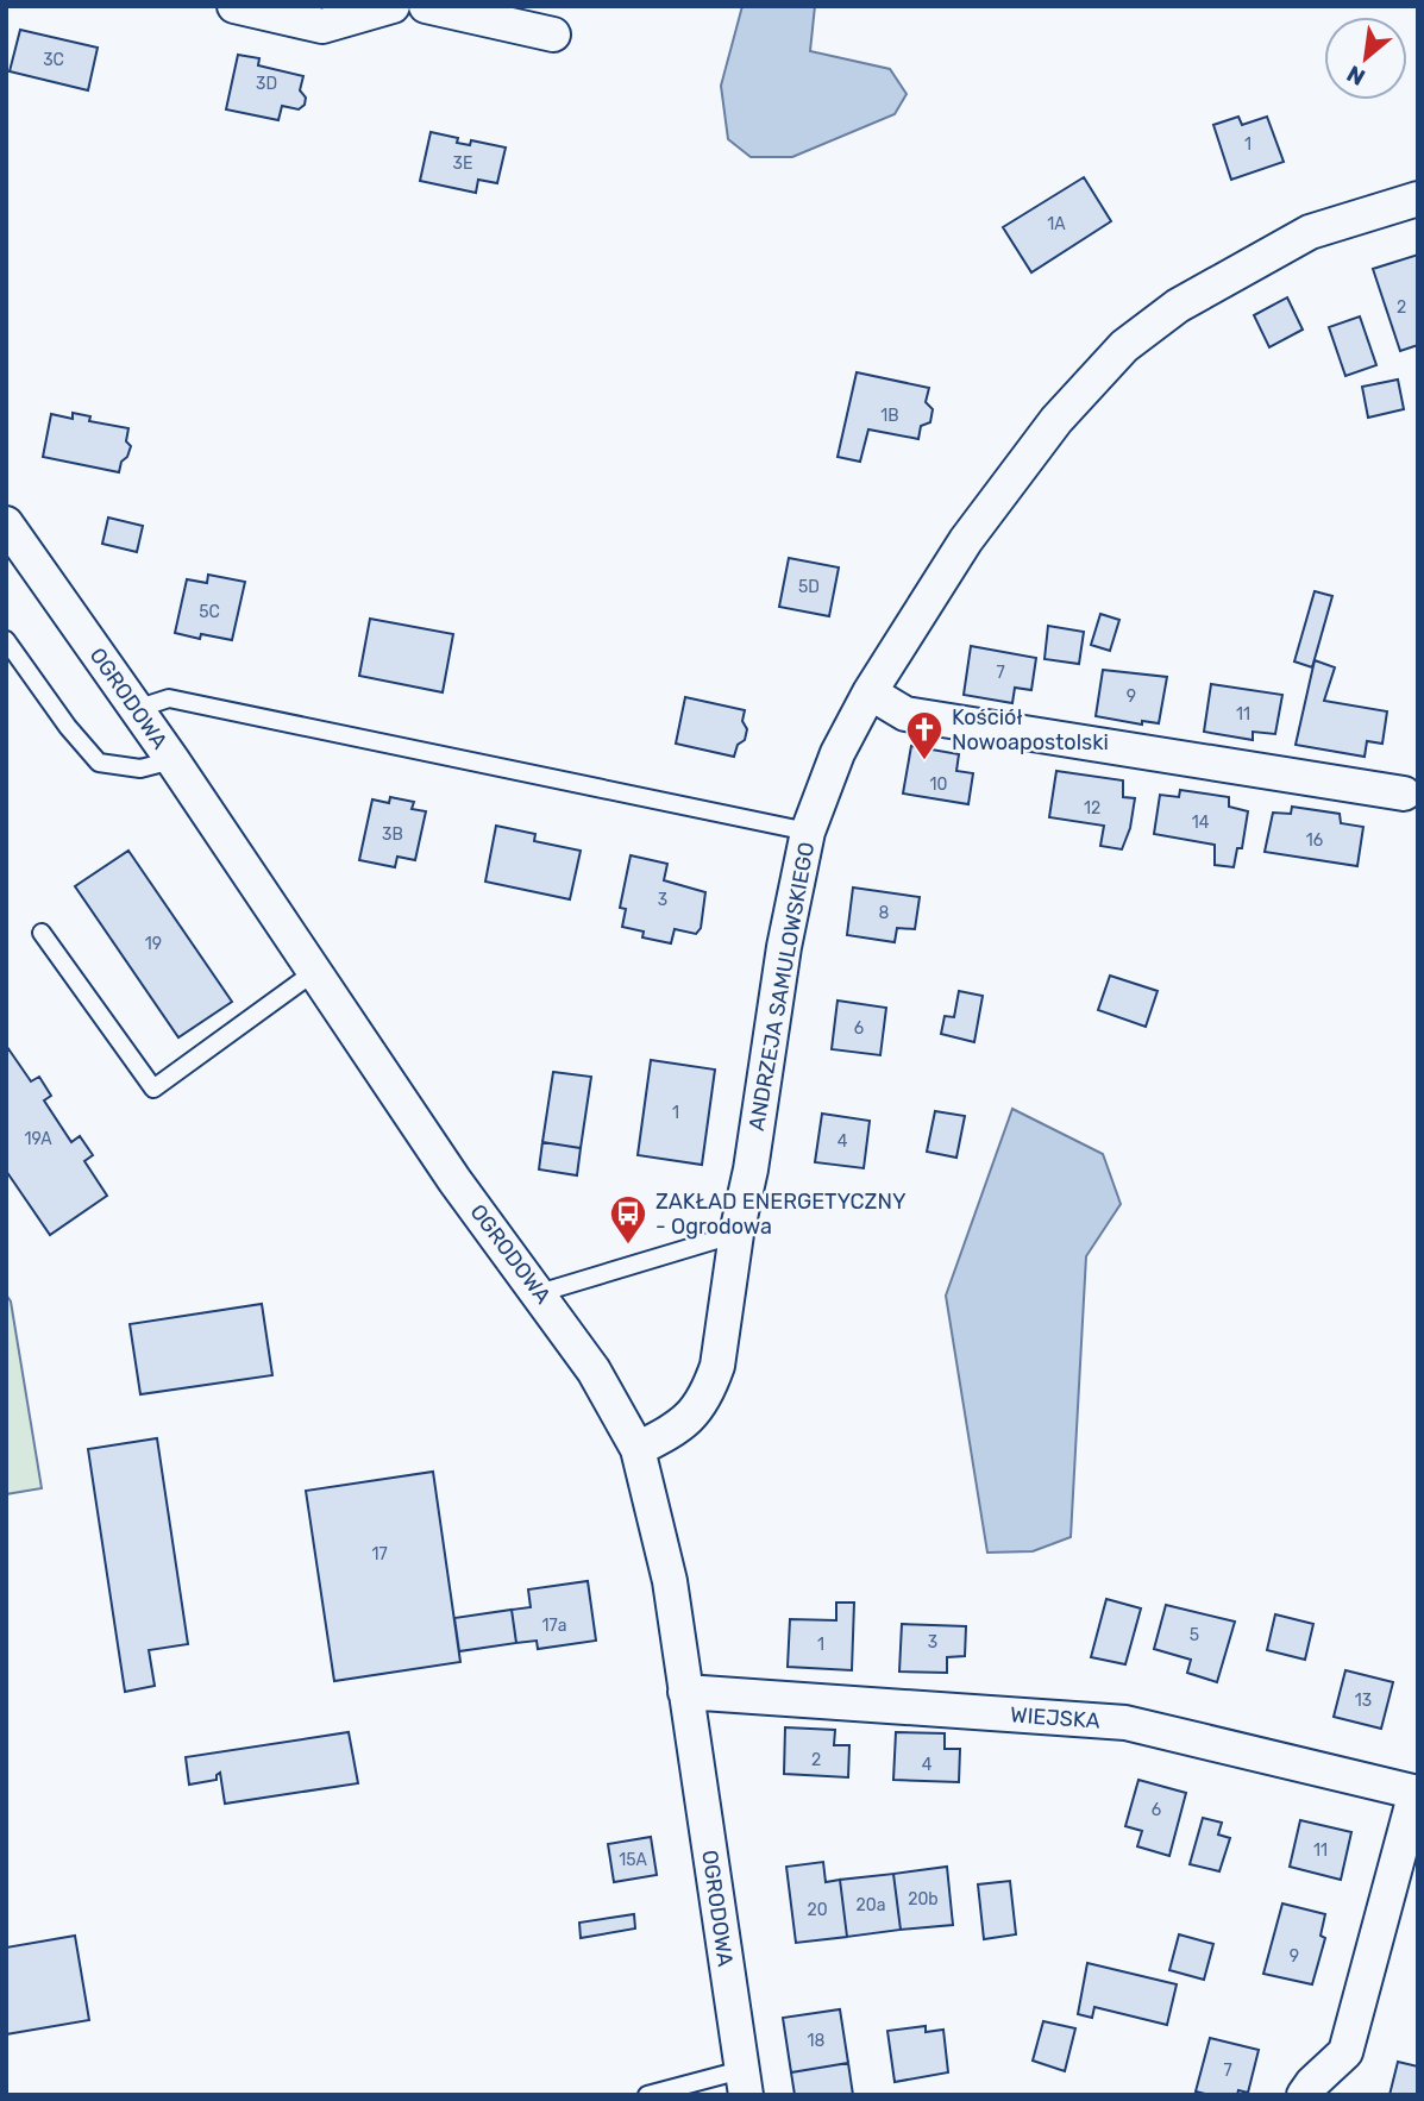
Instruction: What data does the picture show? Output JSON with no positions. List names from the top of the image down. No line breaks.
{"streets":{"street":["OGRODOWA","ANDRZEJA SAMULOWSKIEGO","WIEJSKA"]},"crossings":[["OGRODOWA","ANDRZEJA SAMULOWSKIEGO"],["OGRODOWA","WIEJSKA"]],"places":{"church":["Kościół Nowoapostolski"],"bus stop":["ZAKŁAD ENERGETYCZNY - Ogrodowa"]},"house_numbers":["3C","3D","1","3E","1A","2","1B","5D","5C","7","9","11","10","12","14","3B","16","3","8","19","6","1","19A","4","17","17a","5","3","1","13","2","4","6","11","15A","20b","20a","20","9","18","7"],"north":"bottom left"}
